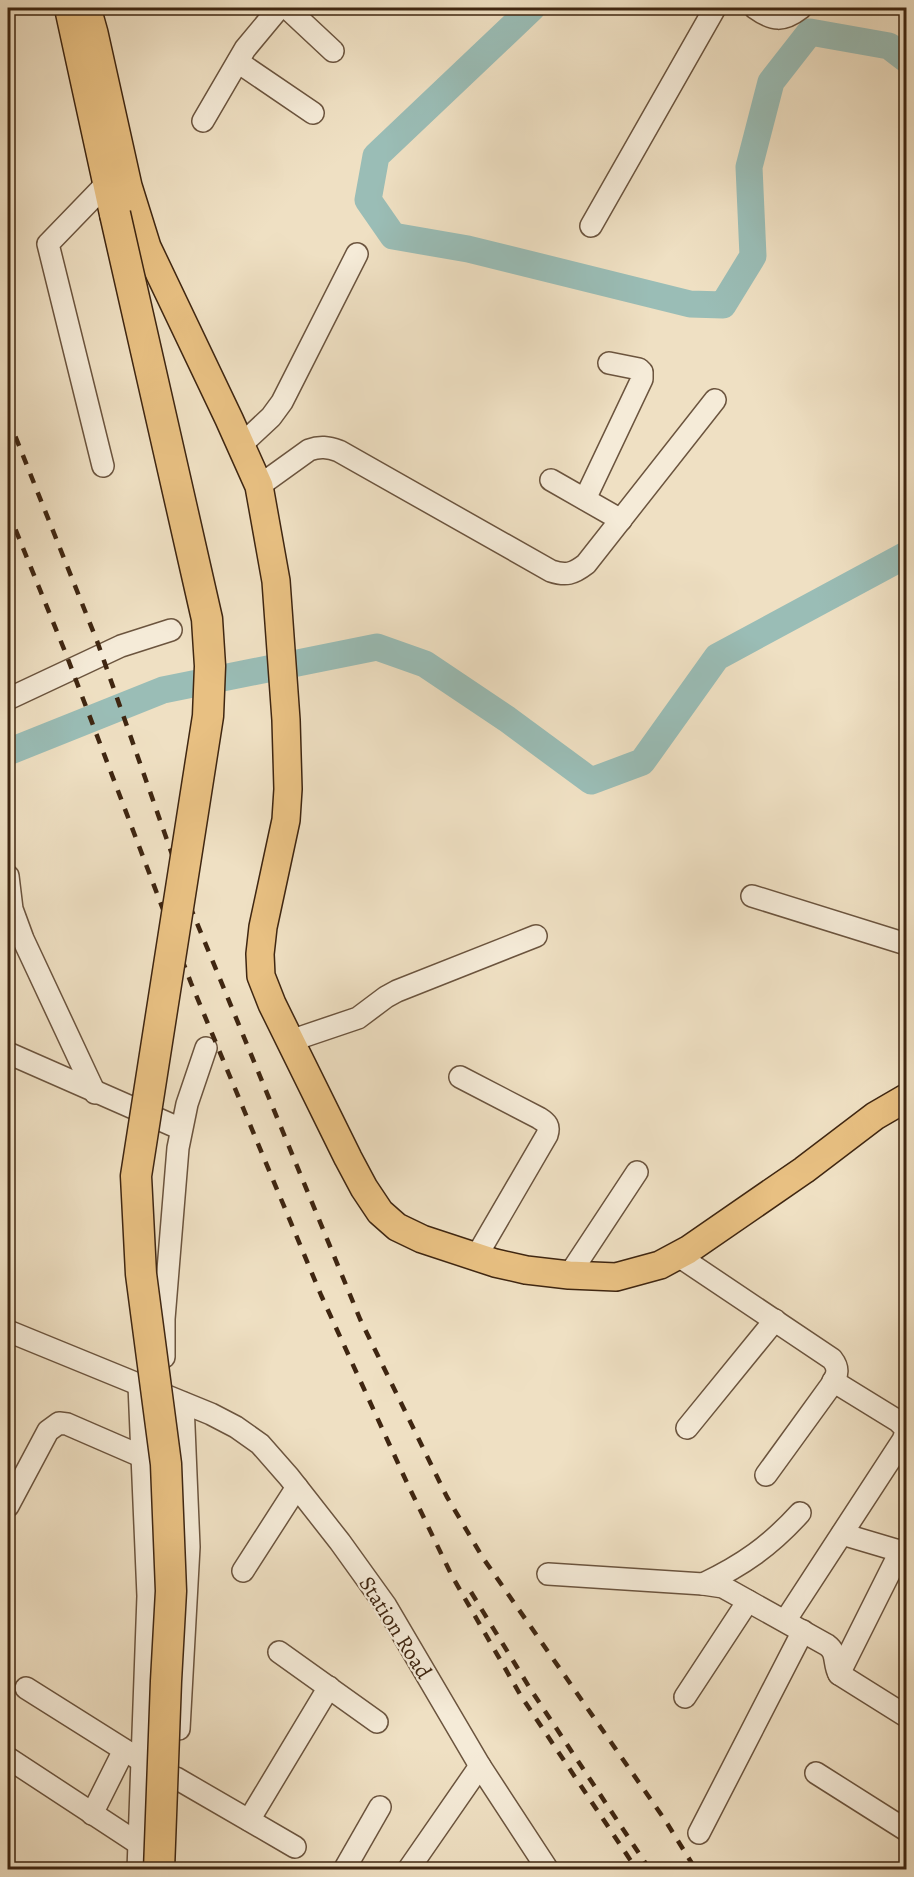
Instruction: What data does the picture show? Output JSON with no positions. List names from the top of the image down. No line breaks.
{"streets":{"street":["Station Road"]}}
